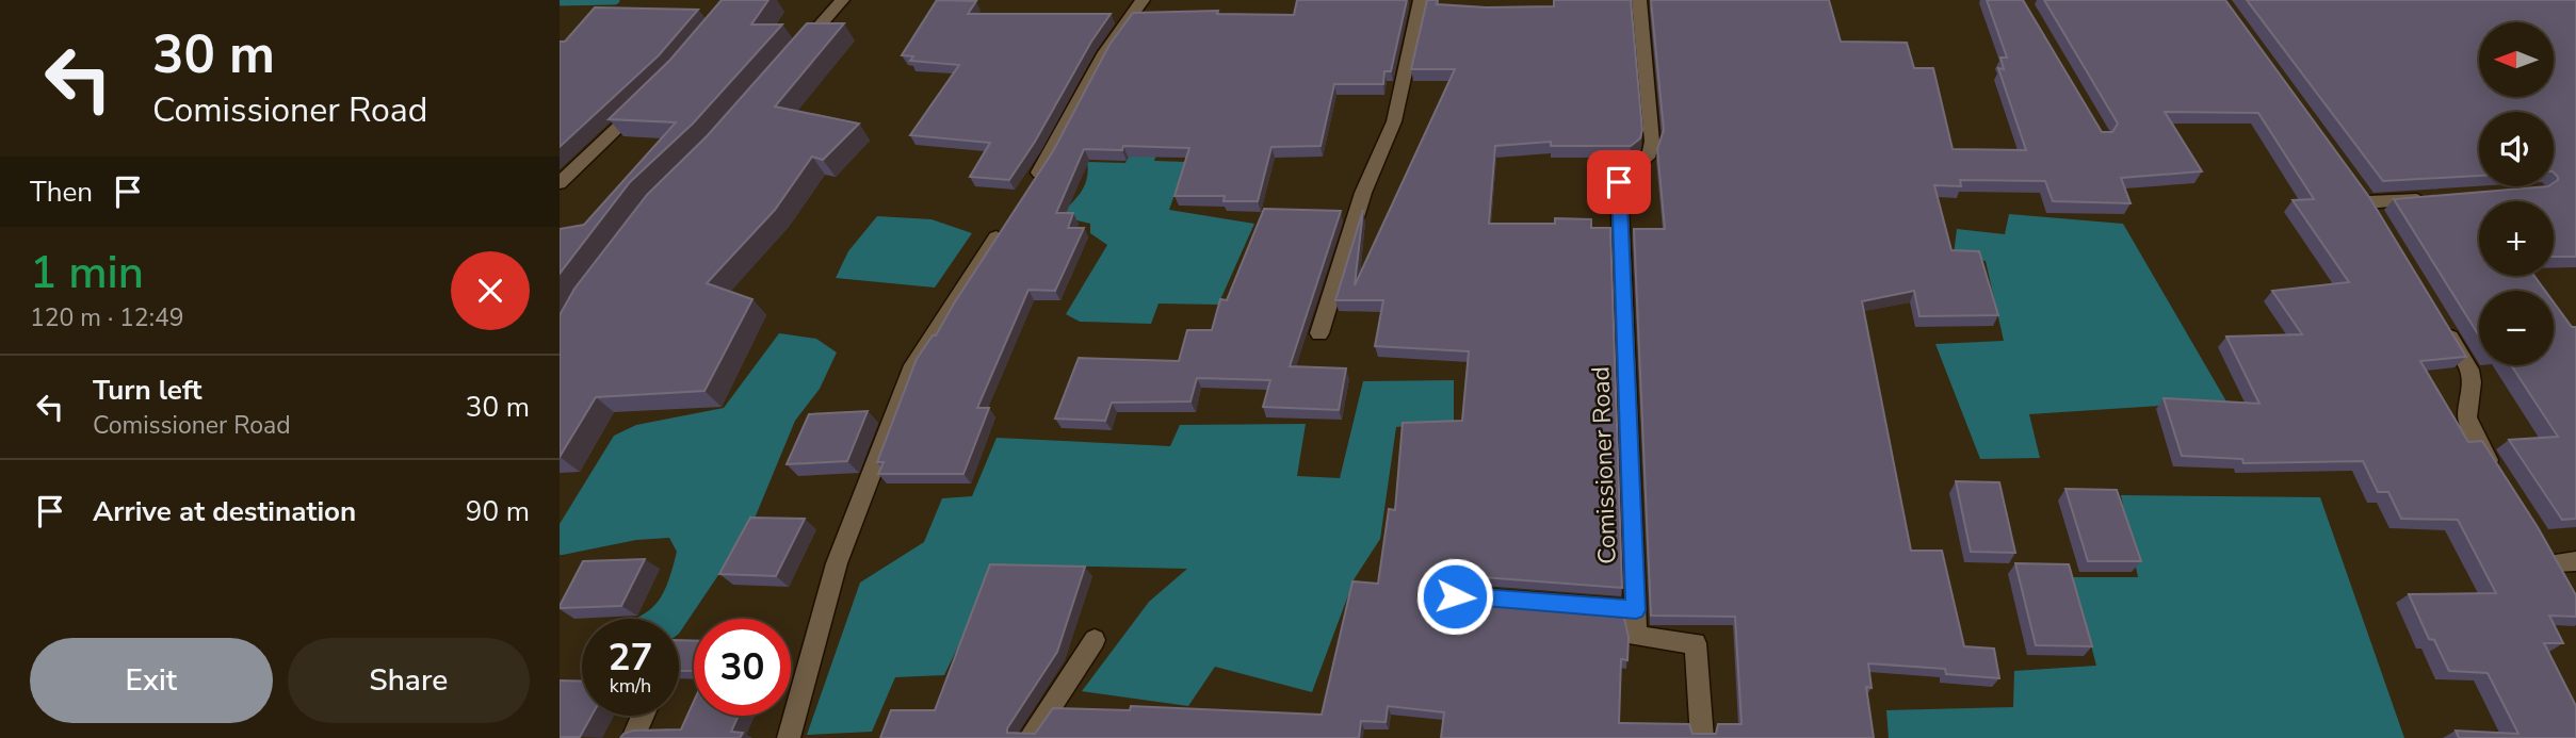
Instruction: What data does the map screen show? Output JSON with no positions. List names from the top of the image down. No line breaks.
{"streets":{"street":["Comissioner Road"]},"north":"left","page":{"turn":["30 m","Comissioner Road"],"map_buttons":["+","−"],"then":"Then","heading":["1 min","120 m · 12:49"],"list":[{"name":"Turn left","note":"Comissioner Road","value":"30 m"},{"name":"Arrive at destination","value":"90 m"}],"speed":"27 km/h","limit":"30","buttons":["Exit","Share"]}}
